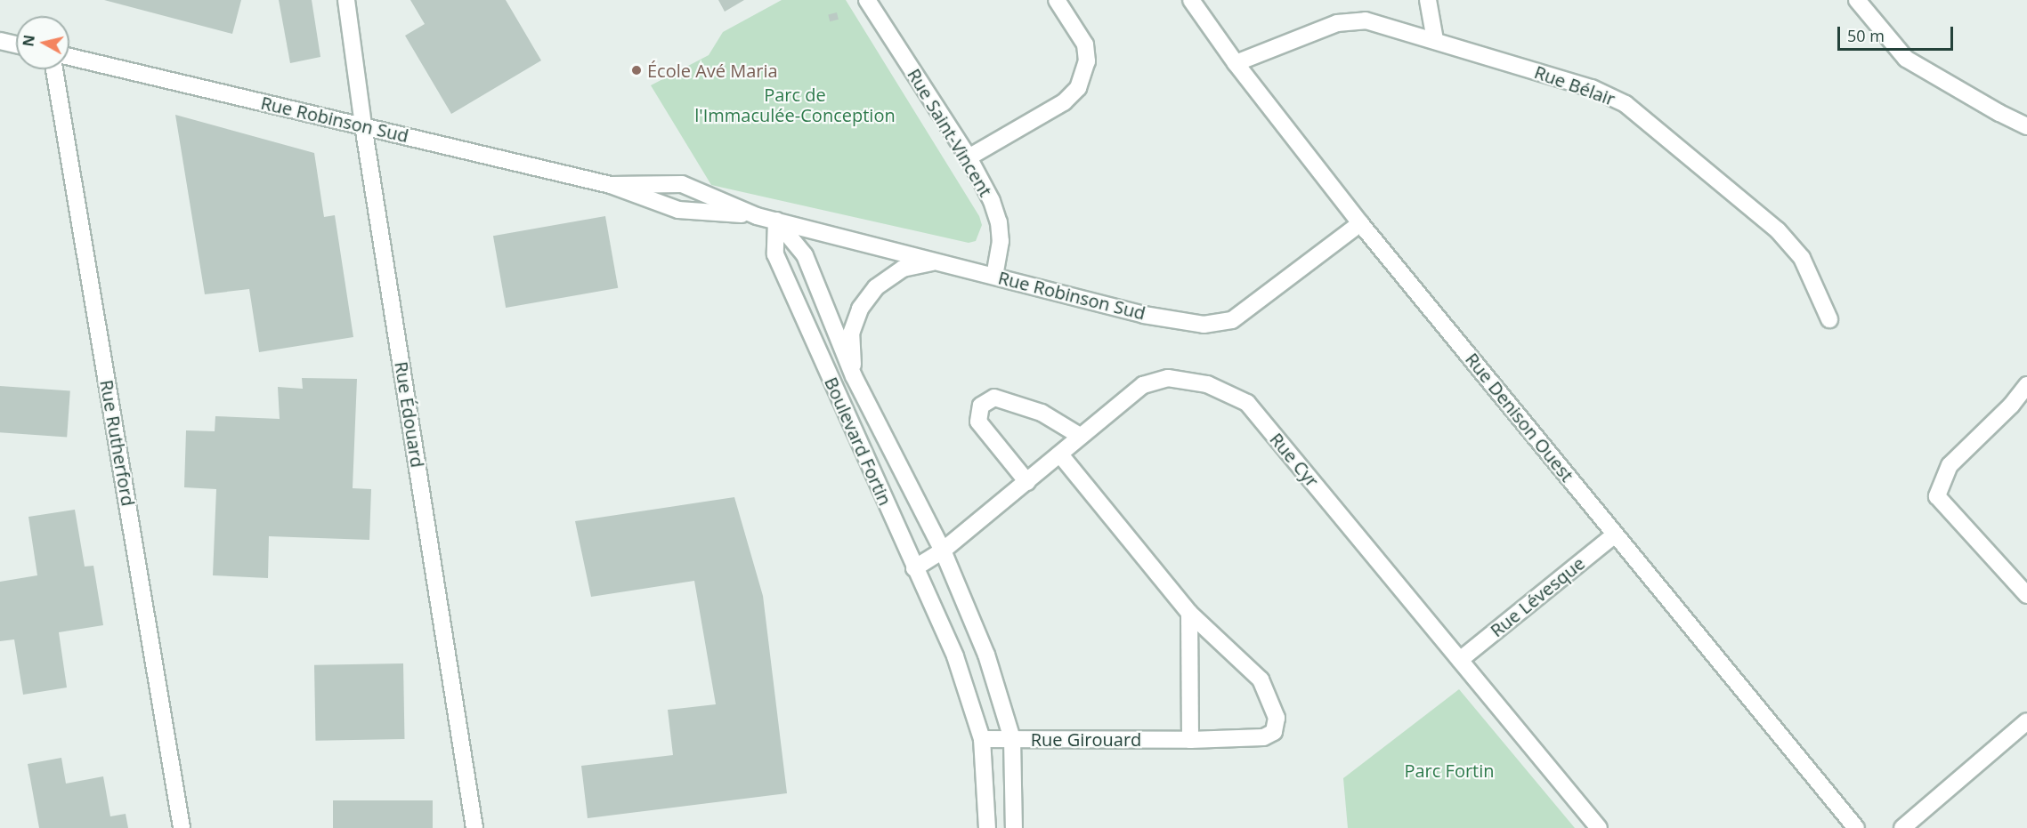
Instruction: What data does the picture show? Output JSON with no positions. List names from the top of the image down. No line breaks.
{"streets":{"street":["Rue Bélair","Rue Robinson Sud","Rue Saint-Vincent","Rue Édouard","Rue Denison Ouest","Boulevard Fortin","Rue Rutherford","Rue Cyr","Rue Lévesque","Rue Girouard"]},"crossings":[["Rue Bélair","Rue Denison Ouest"],["Rue Robinson Sud","Rue Saint-Vincent"],["Rue Robinson Sud","Rue Édouard"],["Rue Robinson Sud","Rue Denison Ouest"],["Rue Robinson Sud","Boulevard Fortin"],["Rue Denison Ouest","Rue Lévesque"],["Boulevard Fortin","Rue Cyr"],["Boulevard Fortin","Rue Girouard"],["Rue Cyr","Rue Lévesque"],["Rue Cyr","Rue Girouard"]],"parks":["Parc de l'Immaculée-Conception","Parc Fortin"],"places":["École Avé Maria"],"scale_bar":"50 m","north":"left"}
